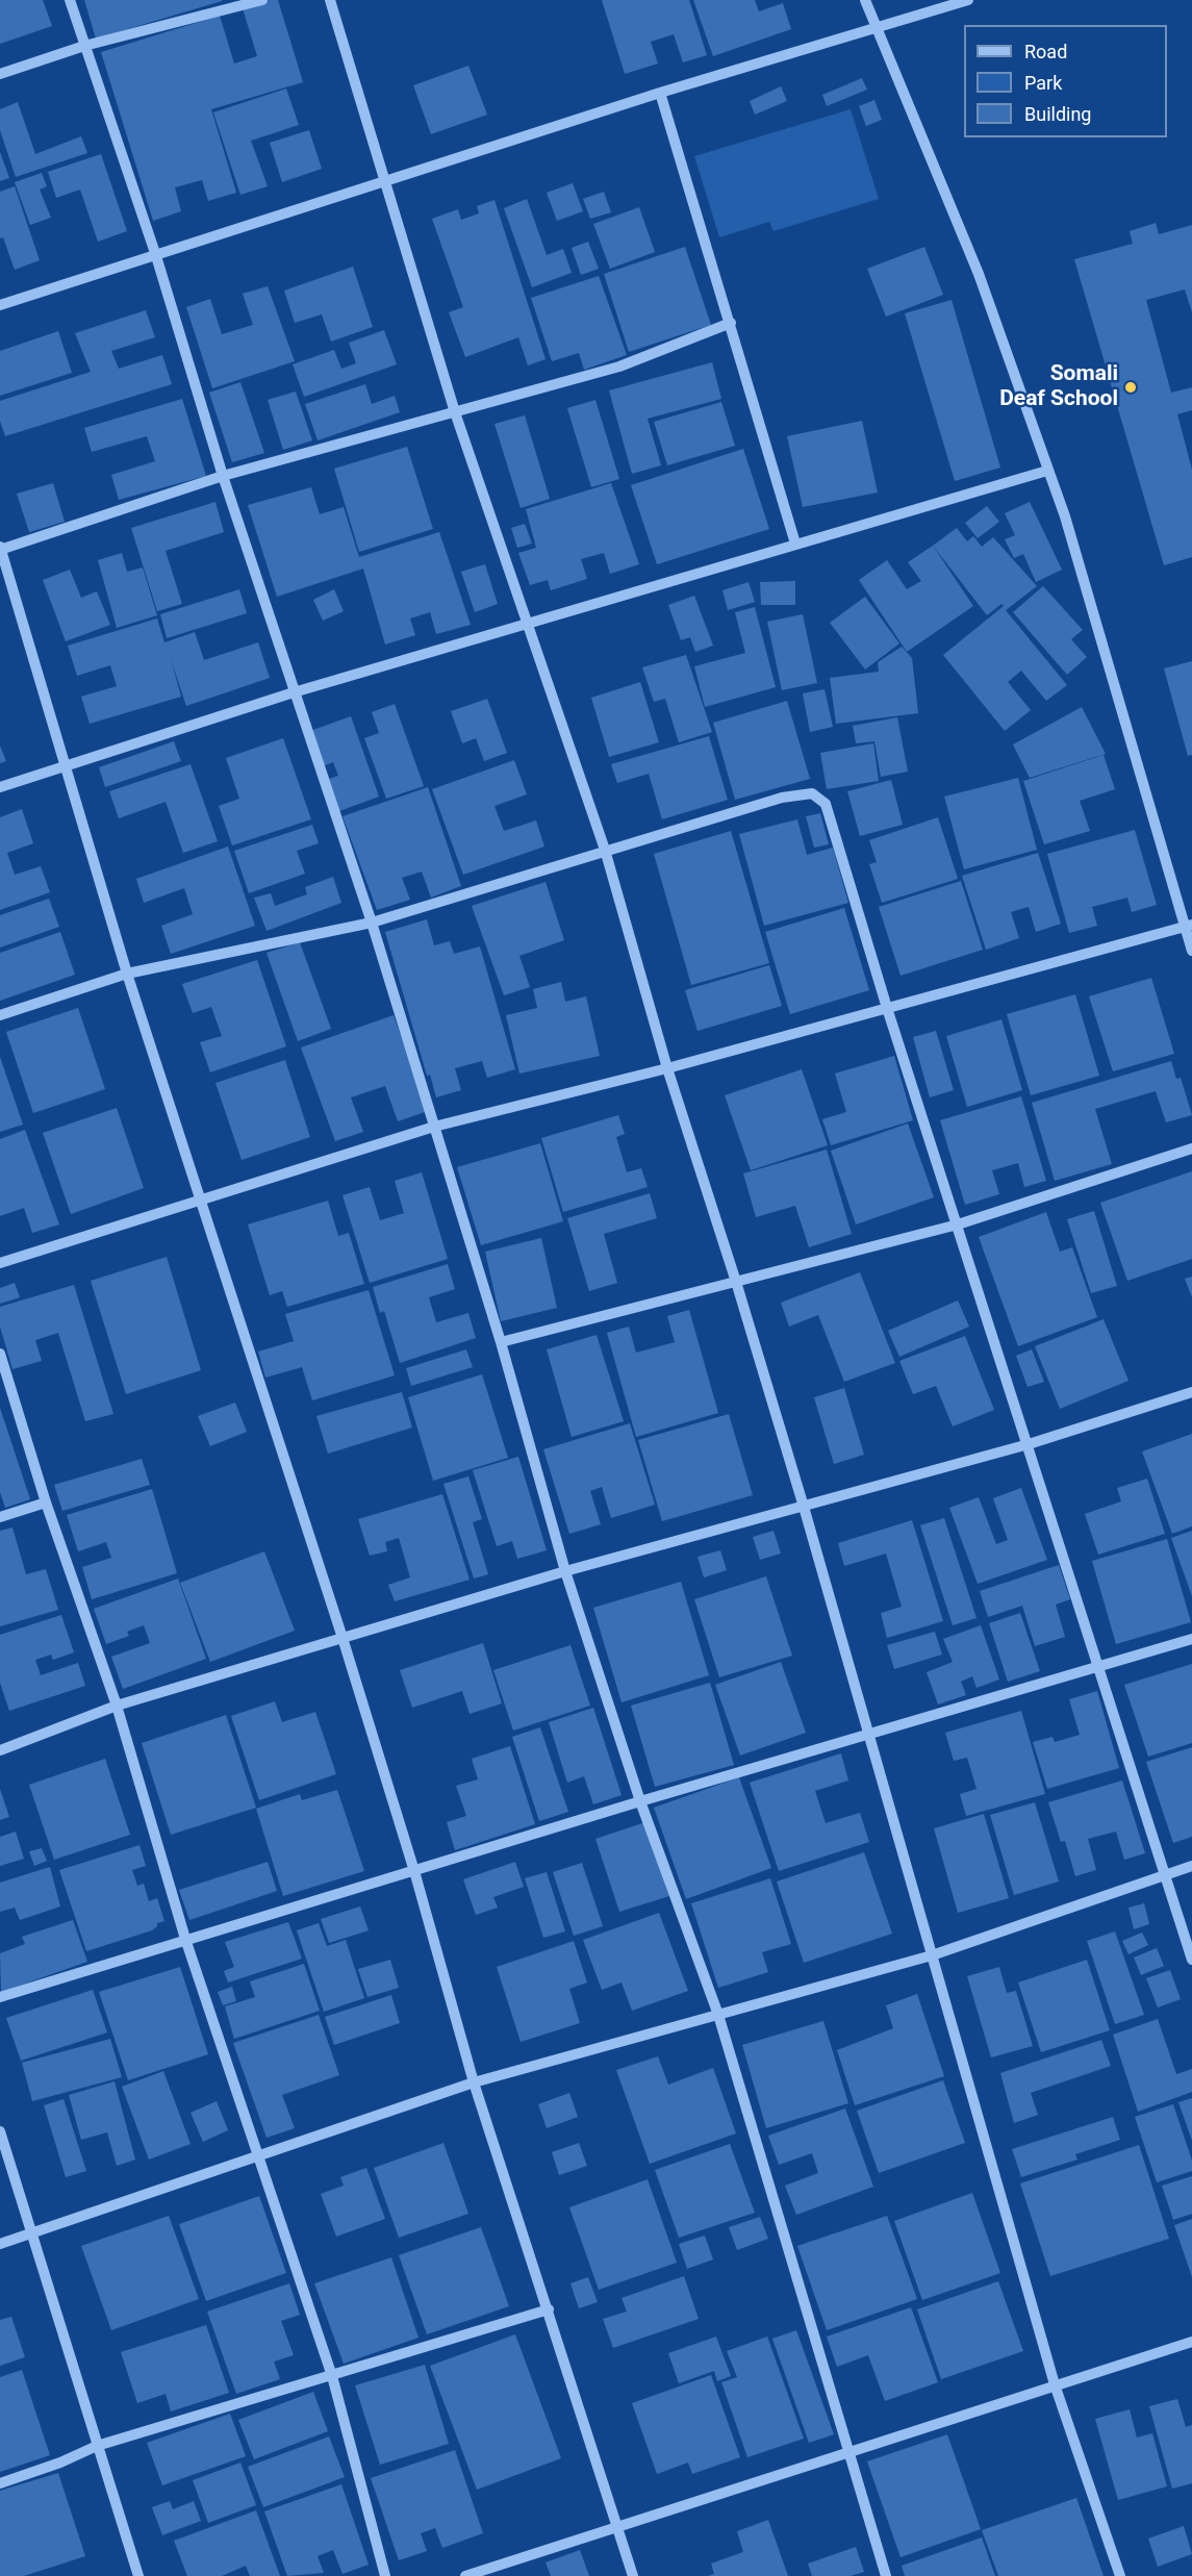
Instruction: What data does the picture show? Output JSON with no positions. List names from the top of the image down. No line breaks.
{"places":["Somali Deaf School"],"legend":["Road","Park","Building"]}
